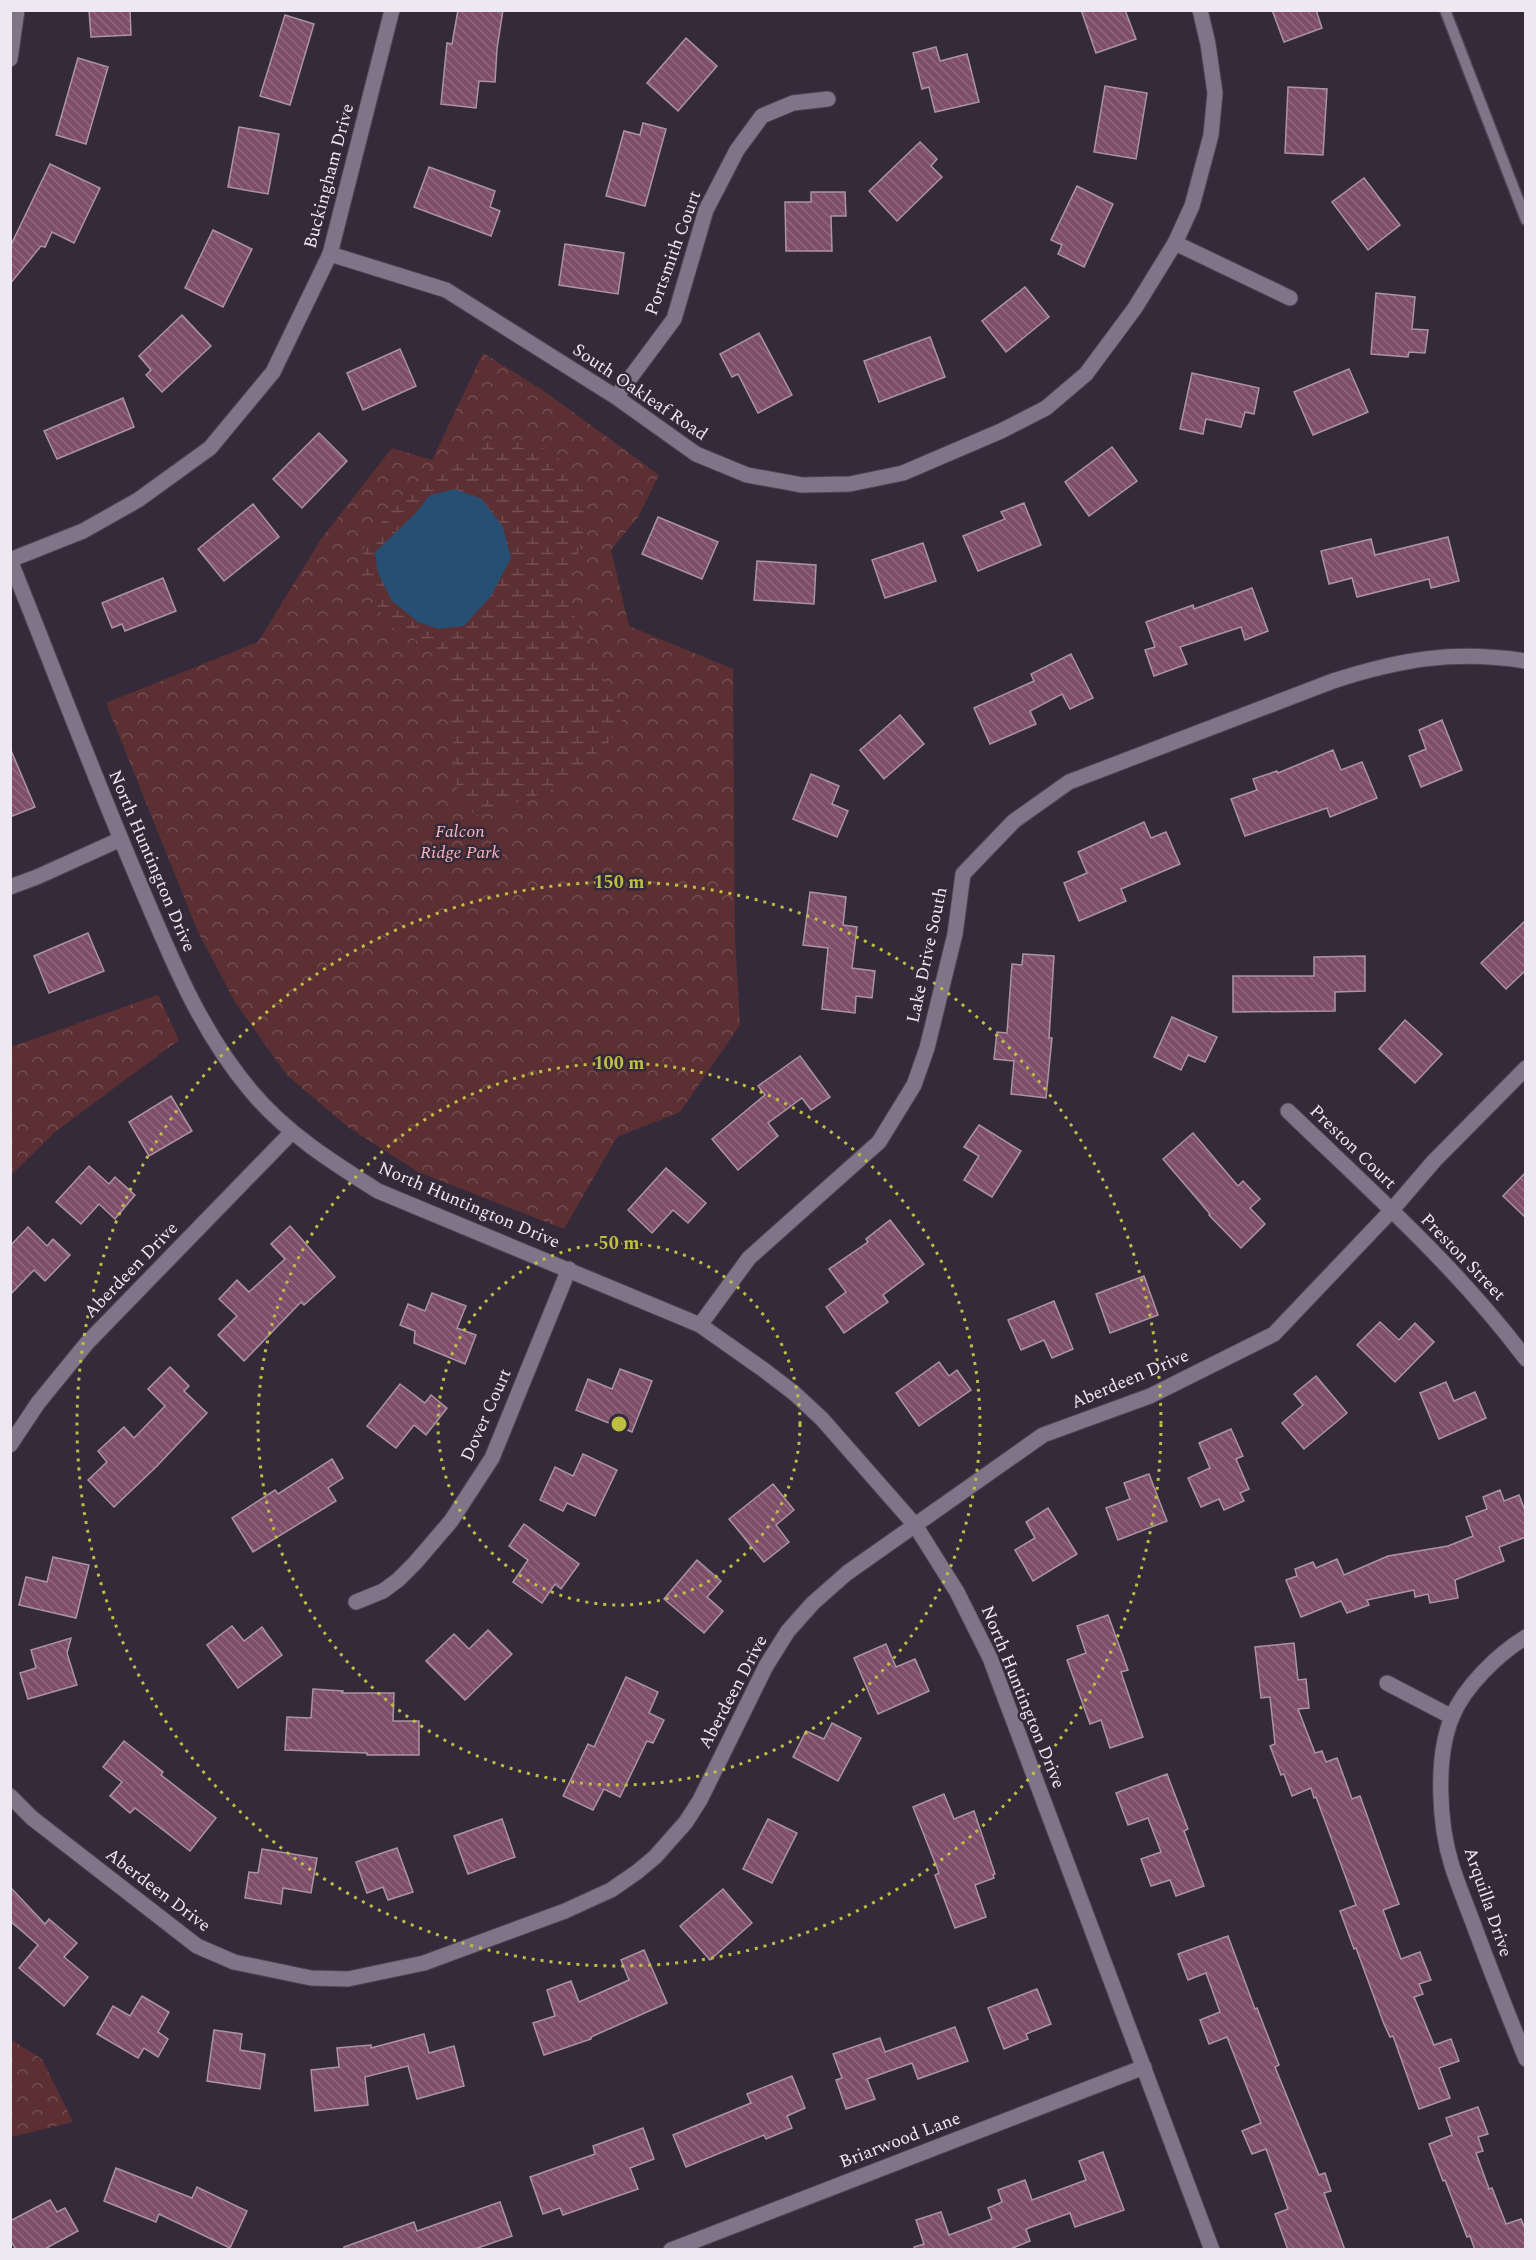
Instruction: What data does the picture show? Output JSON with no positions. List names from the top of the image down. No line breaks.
{"streets":{"street":["Buckingham Drive","Portsmith Court","South Oakleaf Road","North Huntington Drive","Lake Drive South","Preston Court","Preston Street","Aberdeen Drive","Dover Court","Arquilla Drive","Briarwood Lane"]},"crossings":[["Buckingham Drive","South Oakleaf Road"],["Buckingham Drive","North Huntington Drive"],["Portsmith Court","South Oakleaf Road"],["North Huntington Drive","Lake Drive South"],["North Huntington Drive","Aberdeen Drive"],["North Huntington Drive","Dover Court"],["North Huntington Drive","Briarwood Lane"],["Preston Court","Preston Street"],["Preston Court","Aberdeen Drive"],["Preston Street","Aberdeen Drive"]],"parks":["Falcon Ridge Park"],"rings":["150 m","100 m","50 m"]}
